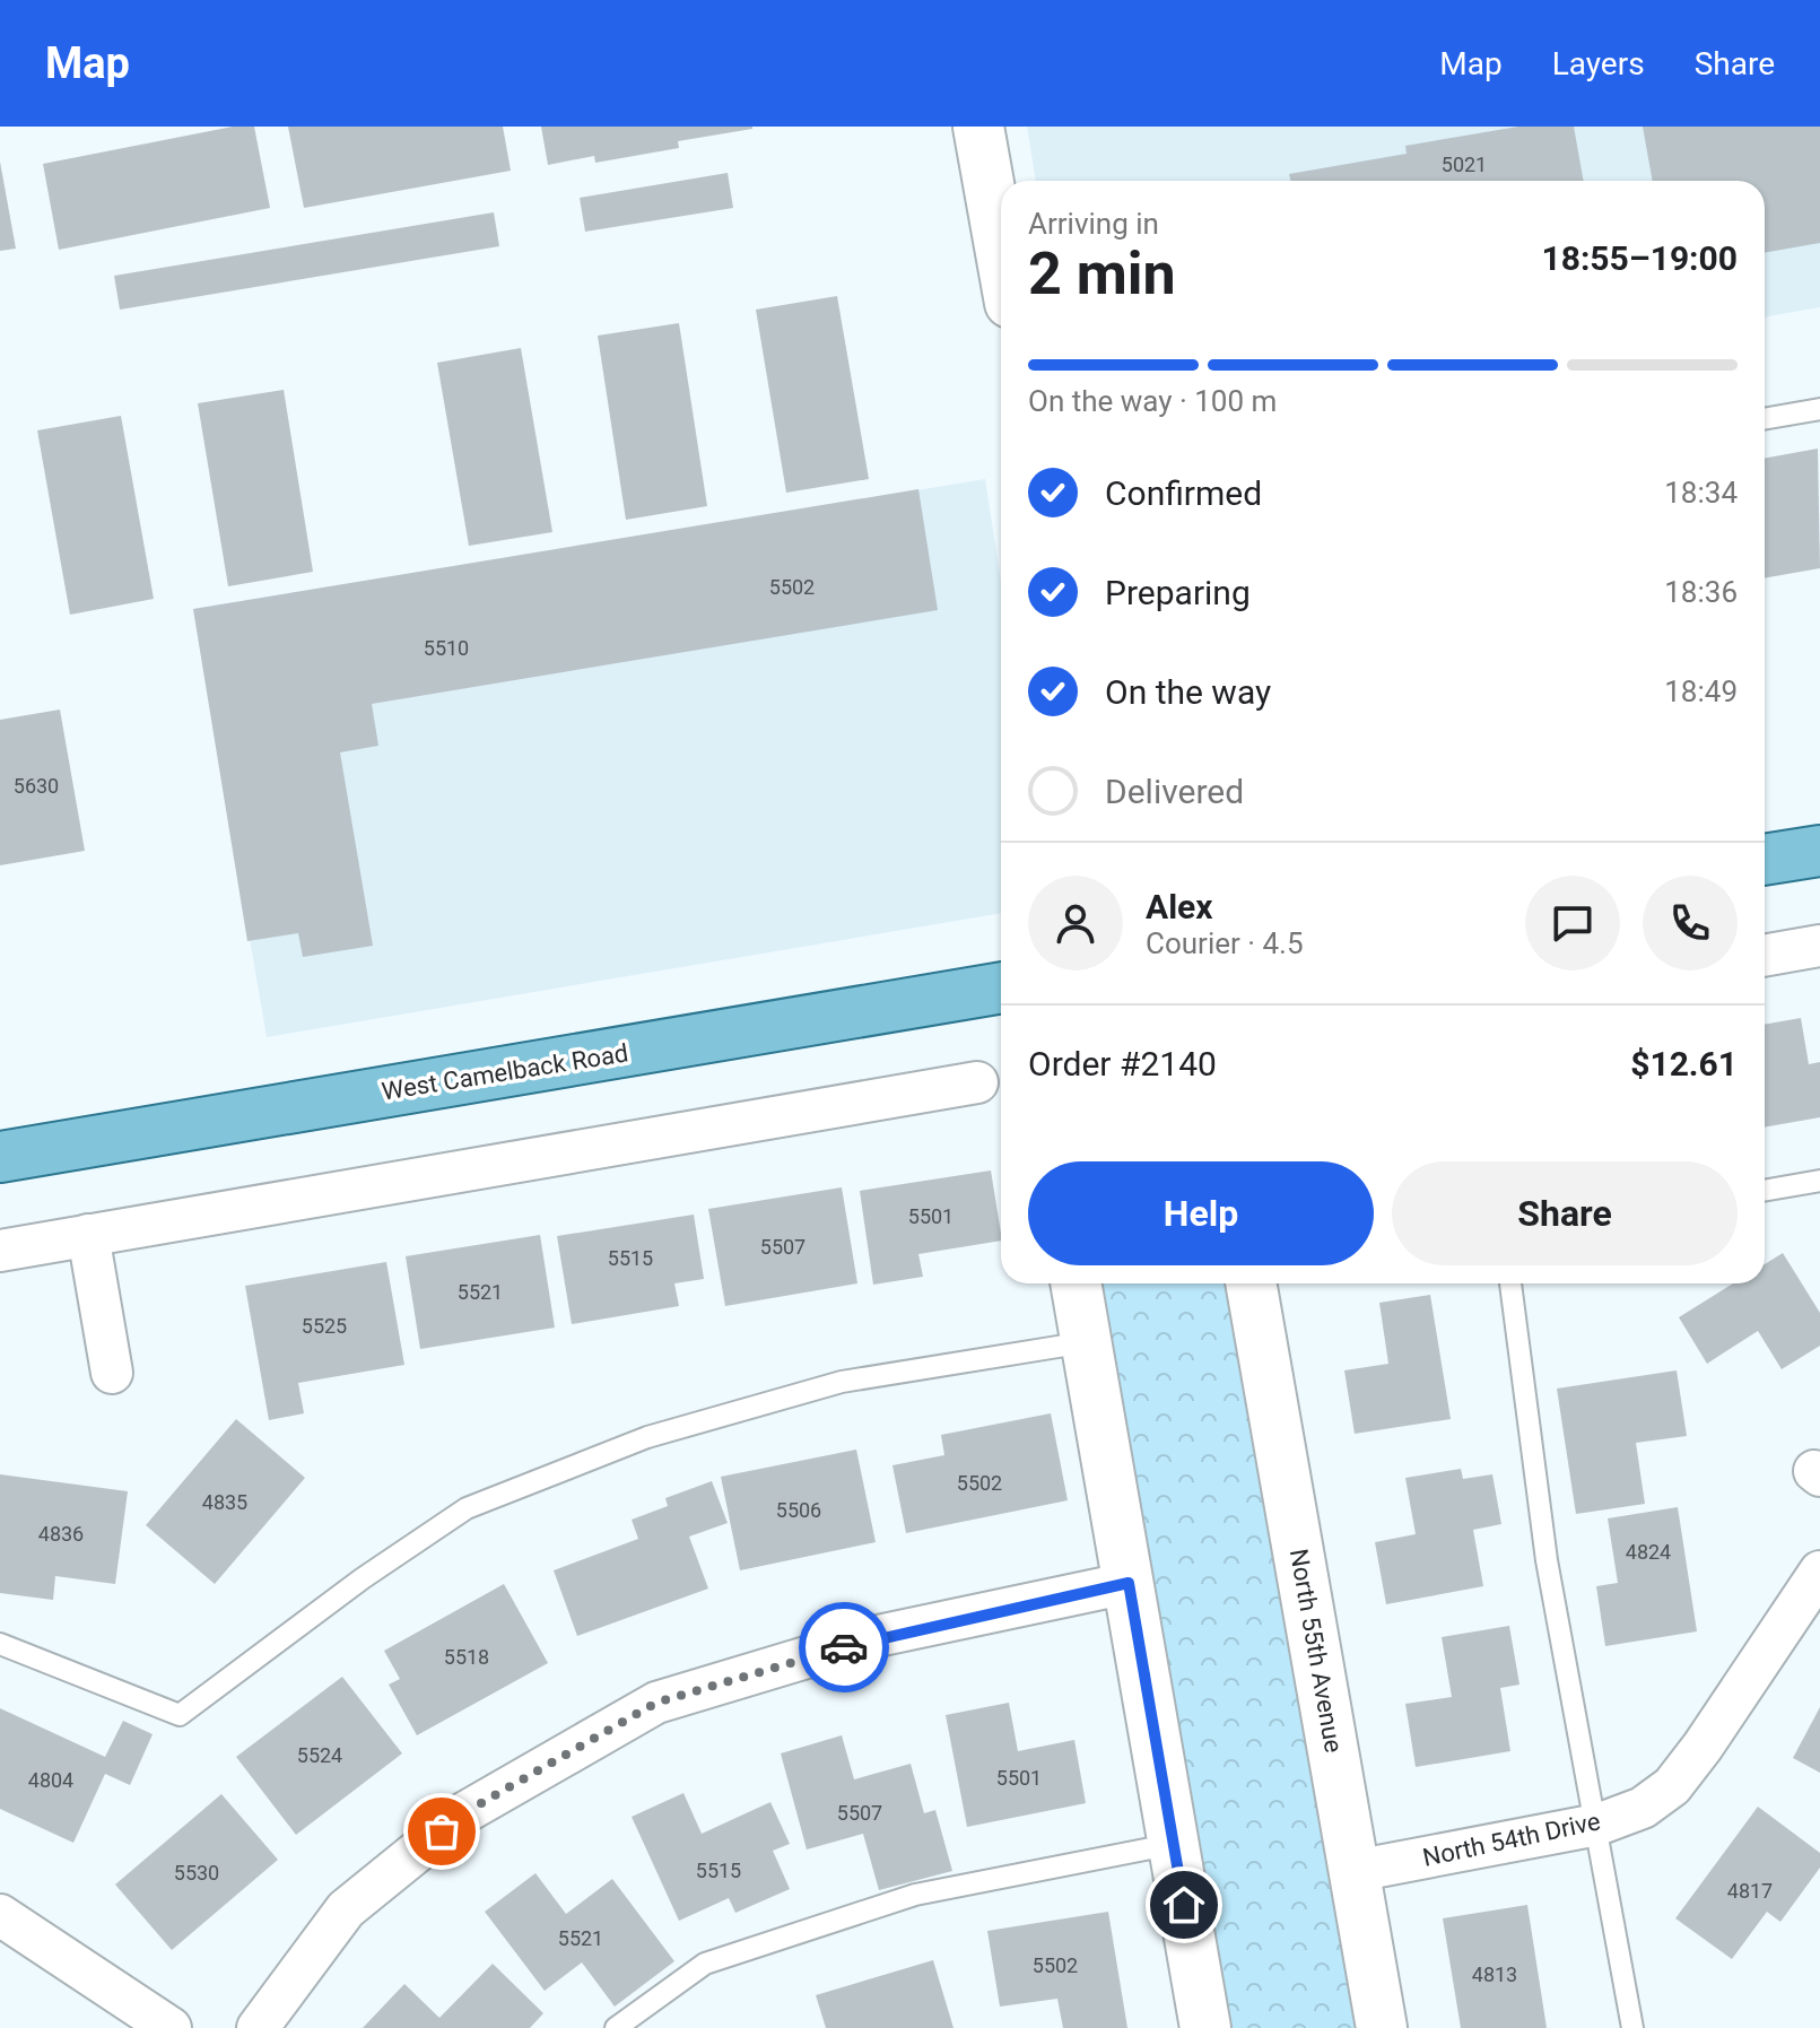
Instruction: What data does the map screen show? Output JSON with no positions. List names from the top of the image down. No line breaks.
{"streets":{"main road":["West Camelback Road"],"street":["North 55th Avenue","North 54th Drive"]},"crossings":[["North 55th Avenue","North 54th Drive"]],"house_numbers":["5021","5502","5510","5630","5501","5507","5515","5521","5525","5502","4835","5506","4836","4824","5518","5524","5501","4804","5507","5515","5530","4817","5521","5502","4813"],"page":{"header":"Map","nav":["Map","Layers","Share"],"heading":["2 min","Arriving in","18:55–19:00"],"panel":["Alex","Courier · 4.5","Order #2140","$12.61"],"bar":"On the way · 100 m","list":[["Confirmed","18:34"],["Preparing","18:36"],["On the way","18:49"],"Delivered"],"buttons":["Help","Share"]}}
